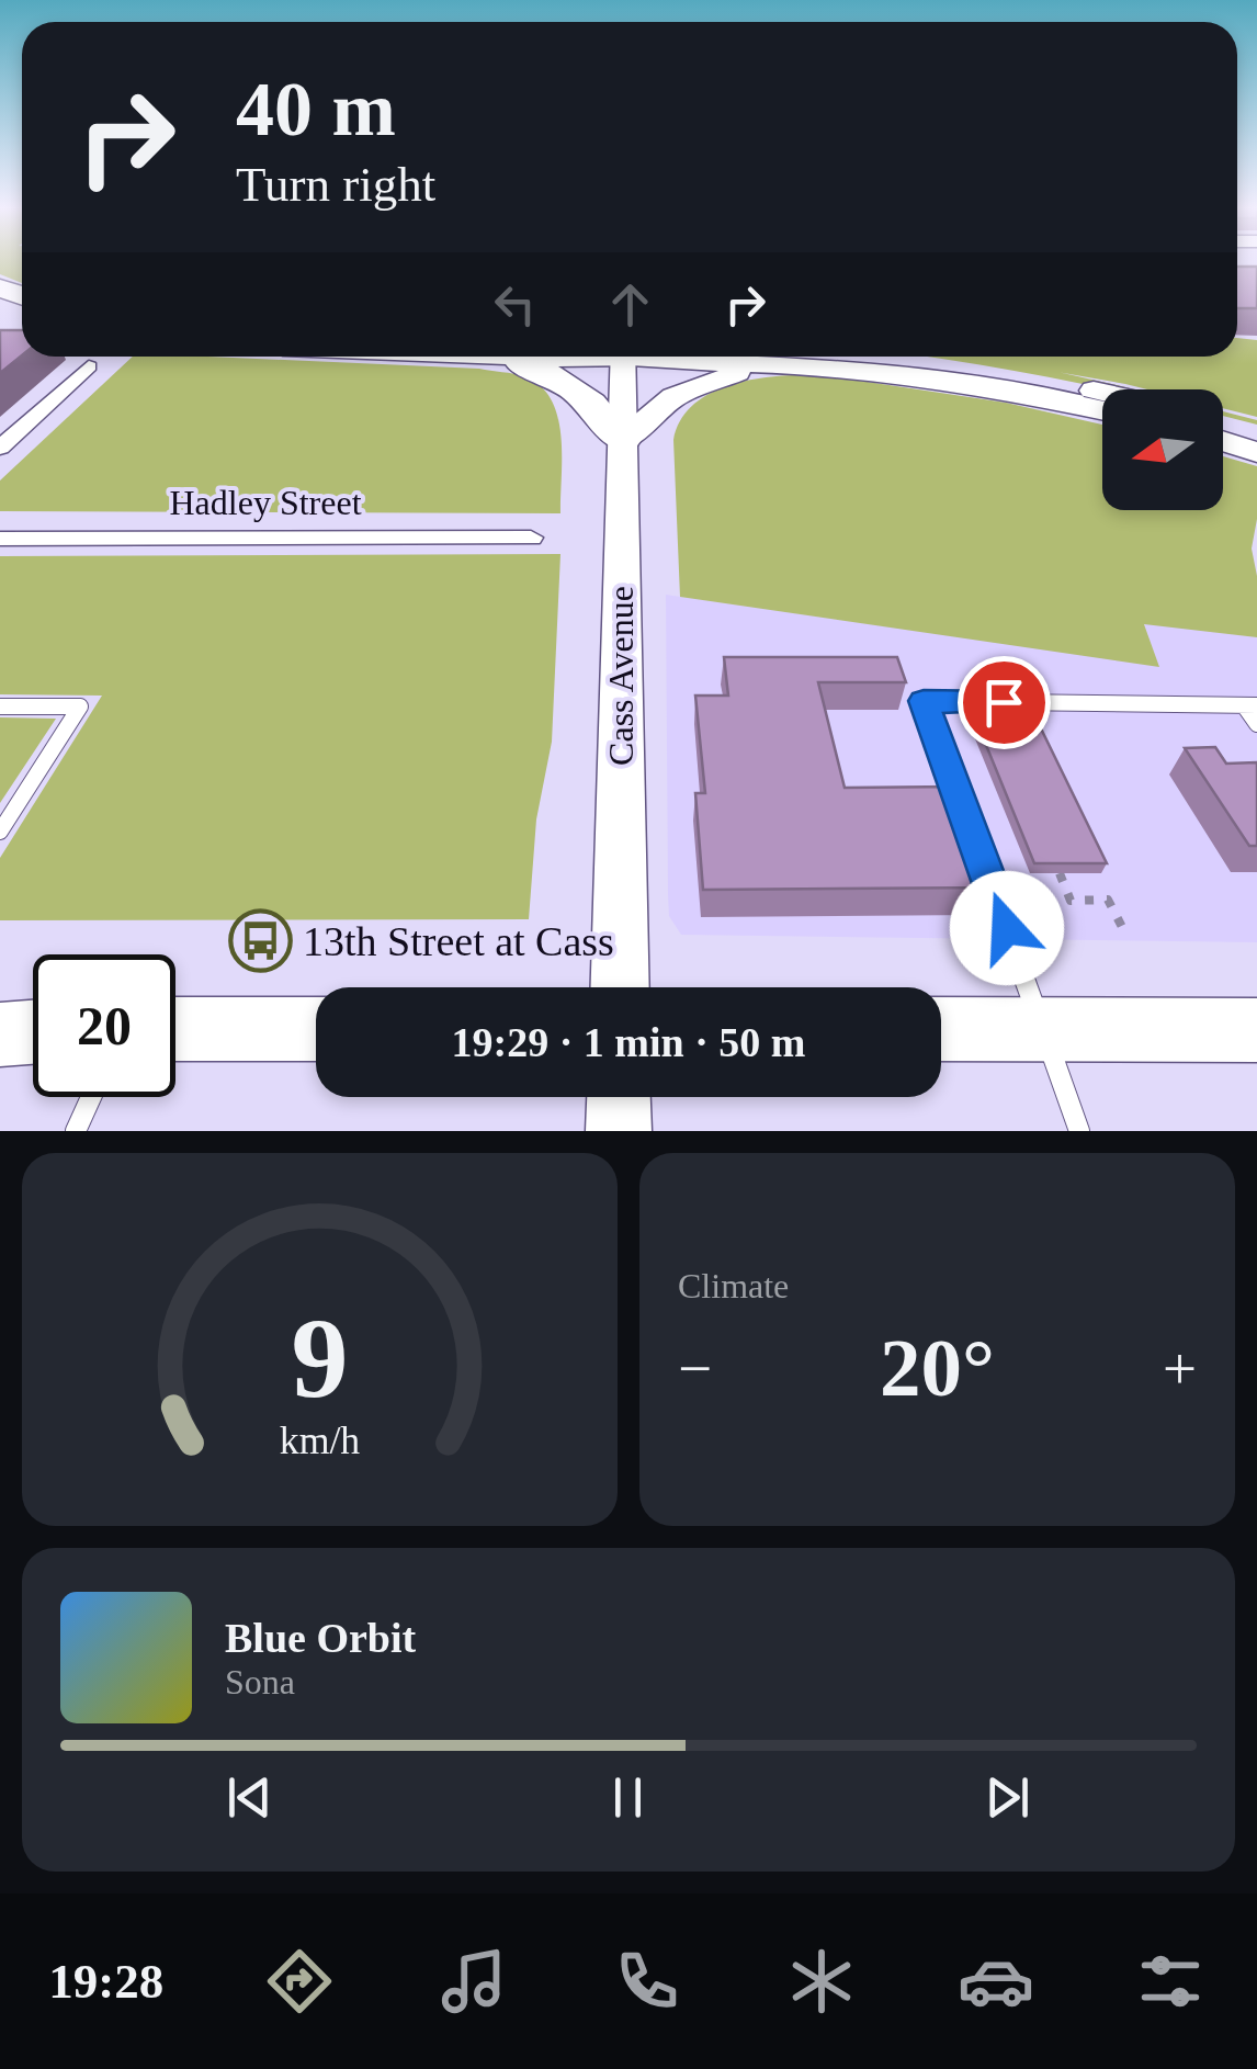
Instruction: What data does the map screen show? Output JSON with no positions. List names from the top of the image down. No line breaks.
{"streets":{"main road":["Cass Avenue"],"street":["Hadley Street"]},"places":{"bus stop":["13th Street at Cass"]},"north":"left","page":{"turn":["40 m","Turn right"],"limit":"20","trip":"19:29 · 1 min · 50 m","tile":"Climate","heat":["−","20°","+"],"song":["Blue Orbit","Sona"],"tabs":"19:28","gauge":["9","km/h"]}}
